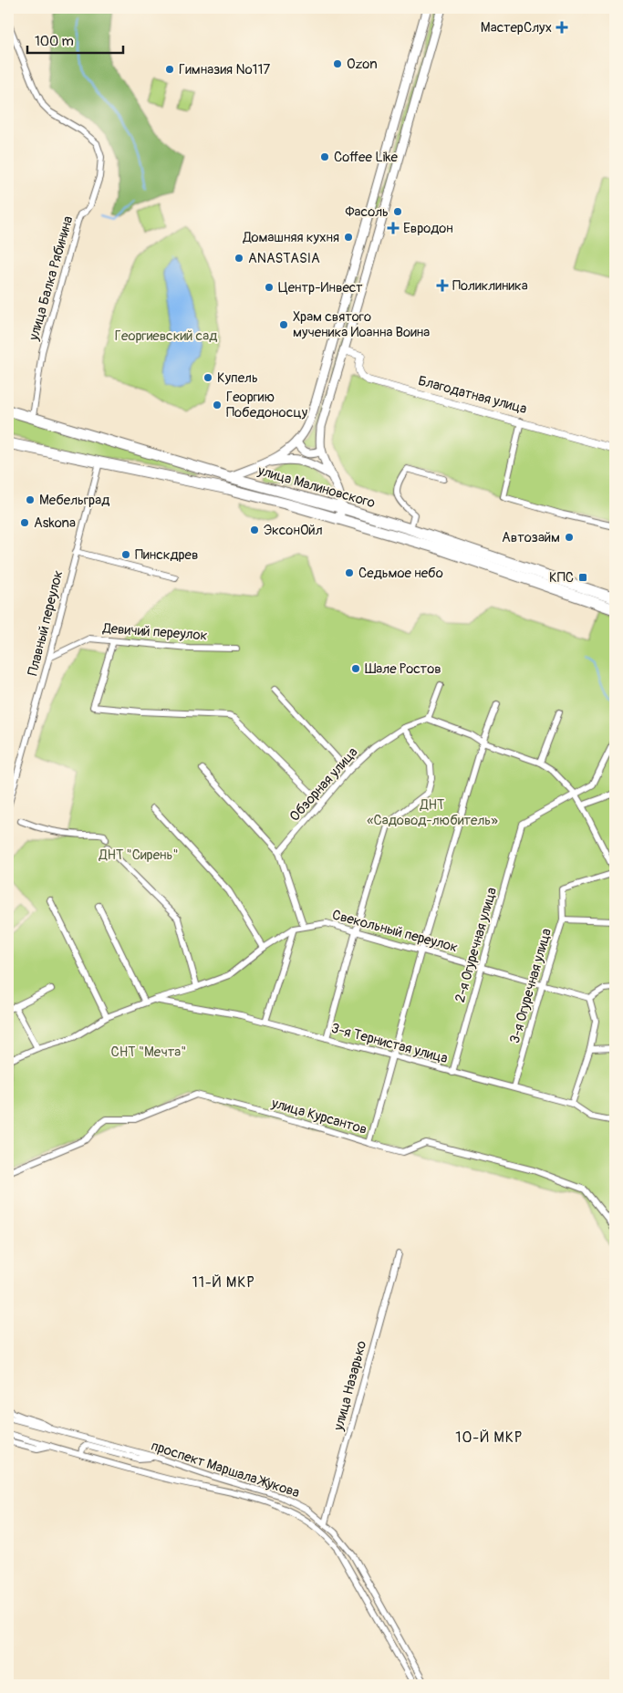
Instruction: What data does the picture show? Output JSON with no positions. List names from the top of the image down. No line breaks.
{"streets":{"highway":["улица Малиновского"],"street":["улица Балка Рябинина","Благодатная улица","Плавный переулок","Девичий переулок","Обзорная улица","Свекольный переулок","2-я Огуречная улица","3-я Огуречная улица","3-я Тернистая улица","улица Курсантов","улица Назарько","проспект Маршала Жукова"]},"crossings":[["улица Балка Рябинина","улица Малиновского"],["улица Малиновского","Плавный переулок"],["Плавный переулок","Девичий переулок"],["Свекольный переулок","2-я Огуречная улица"],["Свекольный переулок","3-я Огуречная улица"],["Свекольный переулок","3-я Тернистая улица"],["2-я Огуречная улица","3-я Тернистая улица"],["3-я Огуречная улица","3-я Тернистая улица"],["улица Назарько","проспект Маршала Жукова"]],"districts":["11-Й МКР","10-Й МКР"],"parks":["Георгиевский сад","ДНТ «Садовод-любитель»","ДНТ \"Сирень\"","СНТ \"Мечта\""],"places":{"health":["МастерСлух","Евродон","Поликлиника"],"other":["Ozon","Гимназия №117","Coffee Like","Фасоль","Домашняя кухня","ANASTASIA","Центр-Инвест","Храм святого мученика Иоанна Воина","Купель","Георгию Победоносцу","Мебельград","Askona","ЭксонОйл","Автозайм","Пинскдрев","Седьмое небо","Шале Ростов"],"transit":["КПС"]},"scale_bar":"100 m"}
